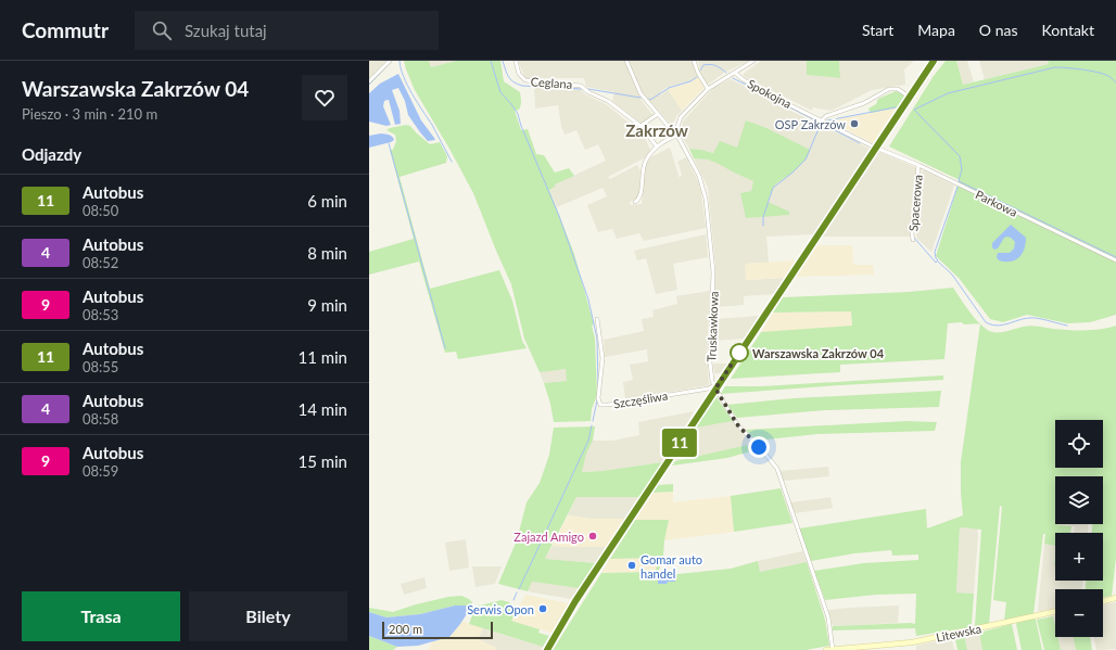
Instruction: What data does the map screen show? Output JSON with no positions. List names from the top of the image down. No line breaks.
{"streets":{"street":["Ceglana","Spokojna","Spacerowa","Parkowa","Truskawkowa","Szczęśliwa","Litewska"]},"crossings":[["Spokojna","Parkowa"],["Spacerowa","Parkowa"],["Truskawkowa","Szczęśliwa"],["Truskawkowa","Litewska"]],"districts":["Zakrzów"],"places":["OSP Zakrzów","Warszawska Zakrzów 04","Zajazd Amigo","Gomar auto handel","Serwis Opon"],"lines":["bus line 11"],"scale_bar":"200 m","page":{"header":"Commutr","search":"Szukaj tutaj","nav":["Start","Mapa","O nas","Kontakt"],"heading":[["Warszawska Zakrzów 04","Pieszo · 3 min · 210 m"],"Odjazdy"],"on_map":"11","list":[{"mark":"11","name":"Autobus","note":"08:50","value":"6 min"},{"mark":"4","name":"Autobus","note":"08:52","value":"8 min"},{"mark":"9","name":"Autobus","note":"08:53","value":"9 min"},{"mark":"11","name":"Autobus","note":"08:55","value":"11 min"},{"mark":"4","name":"Autobus","note":"08:58","value":"14 min"},{"mark":"9","name":"Autobus","note":"08:59","value":"15 min"}],"map_buttons":["+","−"],"buttons":["Trasa","Bilety"],"scale":"200 m"}}
